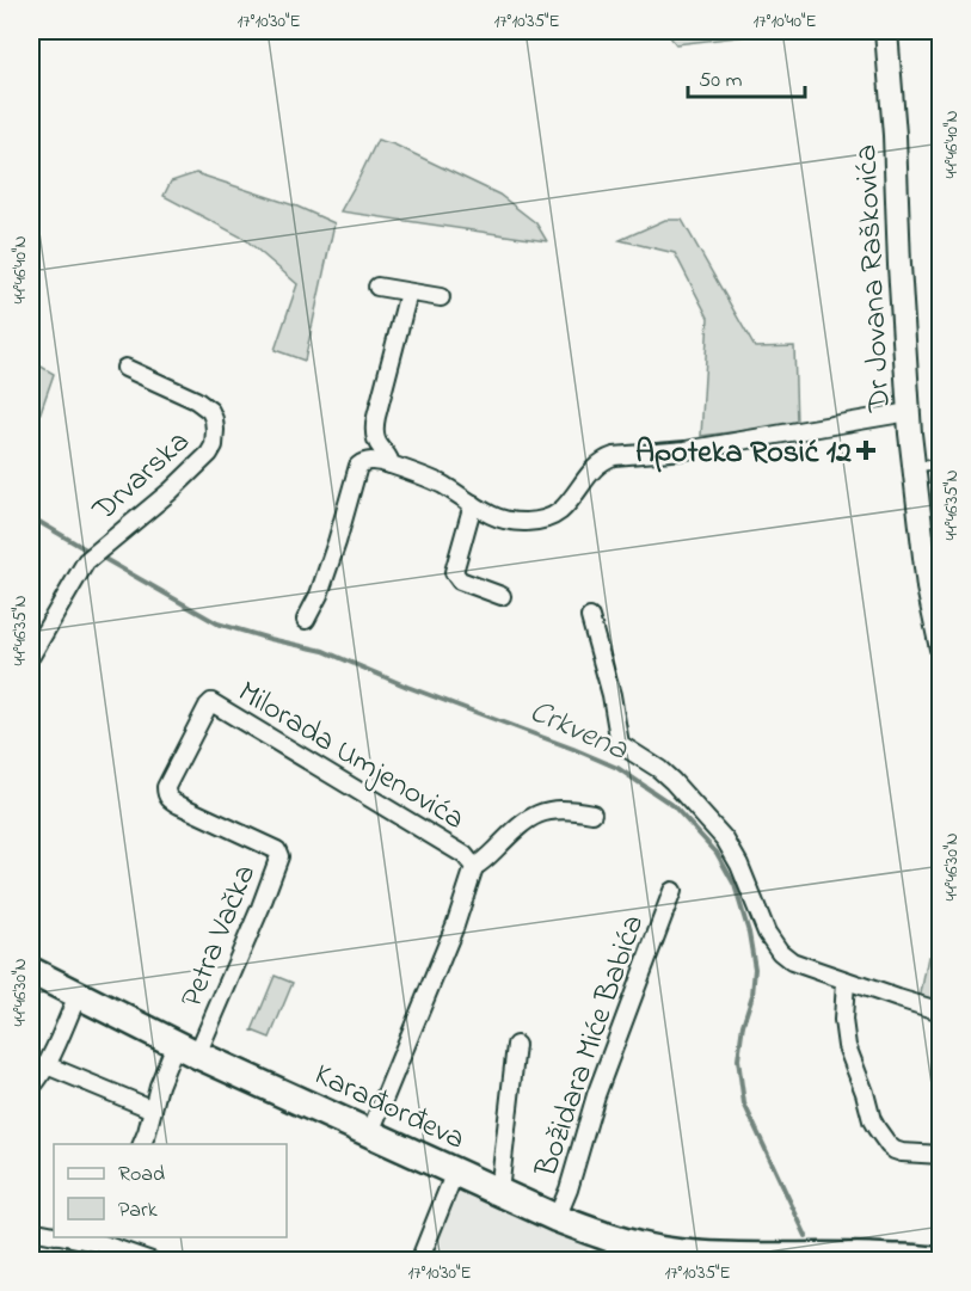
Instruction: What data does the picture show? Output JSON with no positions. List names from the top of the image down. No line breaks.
{"streets":{"main road":["Karađorđeva"],"street":["Dr Jovana Raškovića","Drvarska","Milorada Umjenovića","Petra Vačka","Božidara Miće Babića"]},"crossings":[["Milorada Umjenovića","Petra Vačka"],["Milorada Umjenovića","Karađorđeva"],["Petra Vačka","Karađorđeva"],["Božidara Miće Babića","Karađorđeva"]],"water":["Crkvena"],"places":{"health":["Apoteka Rosić 12"]},"legend":["Road","Park"],"scale_bar":"50 m","coordinates":["17°10'30\"E","17°10'35\"E","17°10'40\"E","44°46'40\"N","44°46'35\"N","44°46'30\"N"]}
